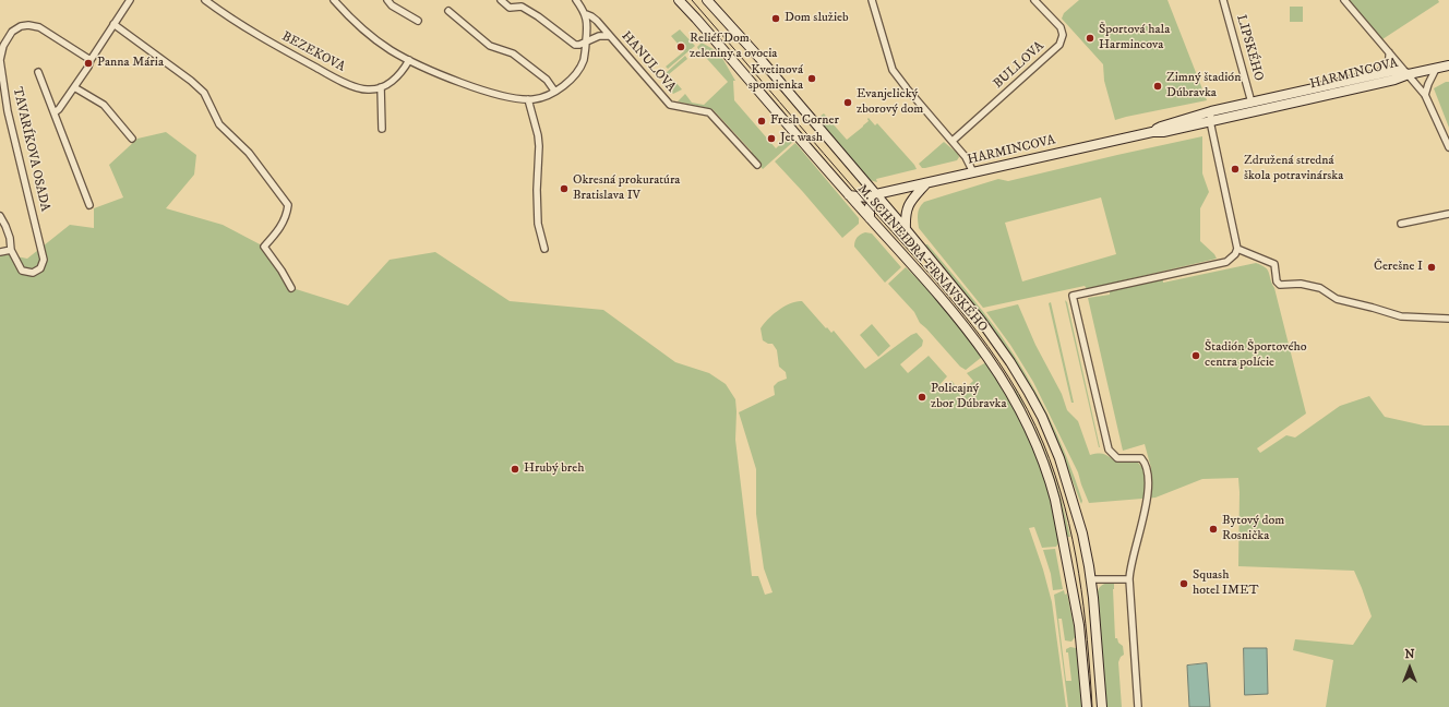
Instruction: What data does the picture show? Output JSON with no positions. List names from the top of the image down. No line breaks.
{"streets":{"main road":["HARMINCOVA","M. SCHNEIDRA TRNAVSKÉHO"],"street":["LIPSKÉHO","BEZEKOVA","HANULOVA","BULLOVA","TAVARÍKOVA OSADA"]},"crossings":[["LIPSKÉHO","HARMINCOVA"],["HARMINCOVA","M. SCHNEIDRA TRNAVSKÉHO"]],"places":["Dom služieb","Športová hala Harmincova","Reliéf Dom zeleniny a ovocia","Panna Mária","Kvetinová spomienka","Zimný štadión Dúbravka","Evanjelický zborový dom","Fresh Corner","Jet wash","Združená stredná škola potravinárska","Okresná prokuratúra Bratislava IV","Čerešne I","Štadión Športového centra polície","Policajný zbor Dúbravka","Hrubý breh","Bytový dom Rosnička","Squash hotel IMET"],"north":"top"}
